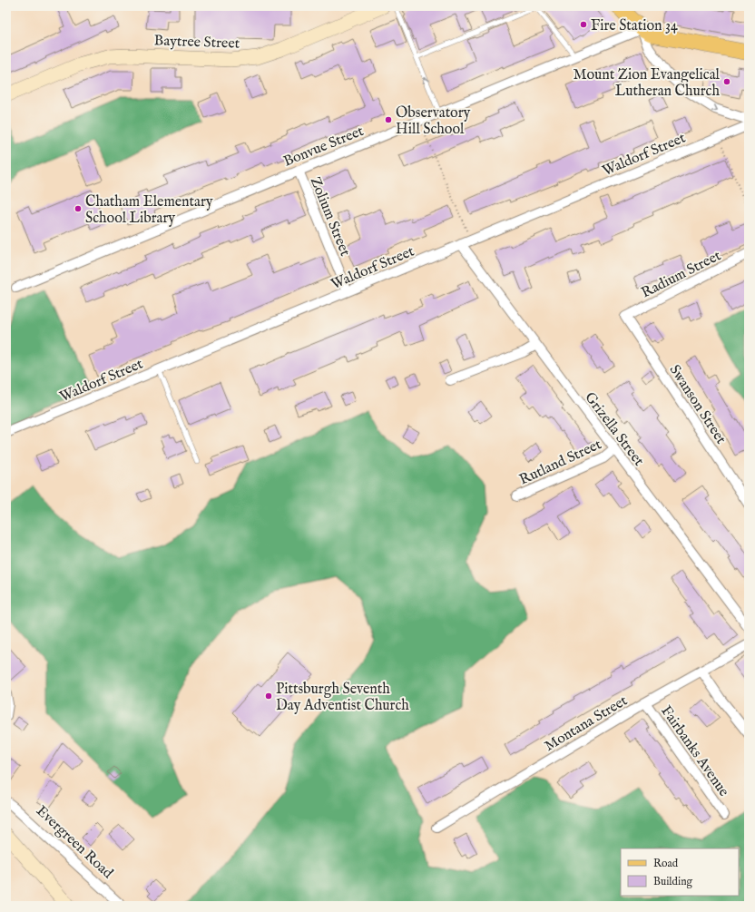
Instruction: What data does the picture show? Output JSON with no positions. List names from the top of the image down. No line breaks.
{"streets":{"street":["Baytree Street","Bonvue Street","Waldorf Street","Zolium Street","Radium Street","Swanson Street","Grizella Street","Rutland Street","Montana Street","Fairbanks Avenue","Evergreen Road"]},"crossings":[["Bonvue Street","Zolium Street"],["Waldorf Street","Zolium Street"],["Waldorf Street","Grizella Street"],["Radium Street","Swanson Street"],["Grizella Street","Rutland Street"],["Montana Street","Fairbanks Avenue"]],"places":["Fire Station 34","Mount Zion Evangelical Lutheran Church","Observatory Hill School","Chatham Elementary School Library","Pittsburgh Seventh Day Adventist Church"],"legend":["Road","Building"]}
